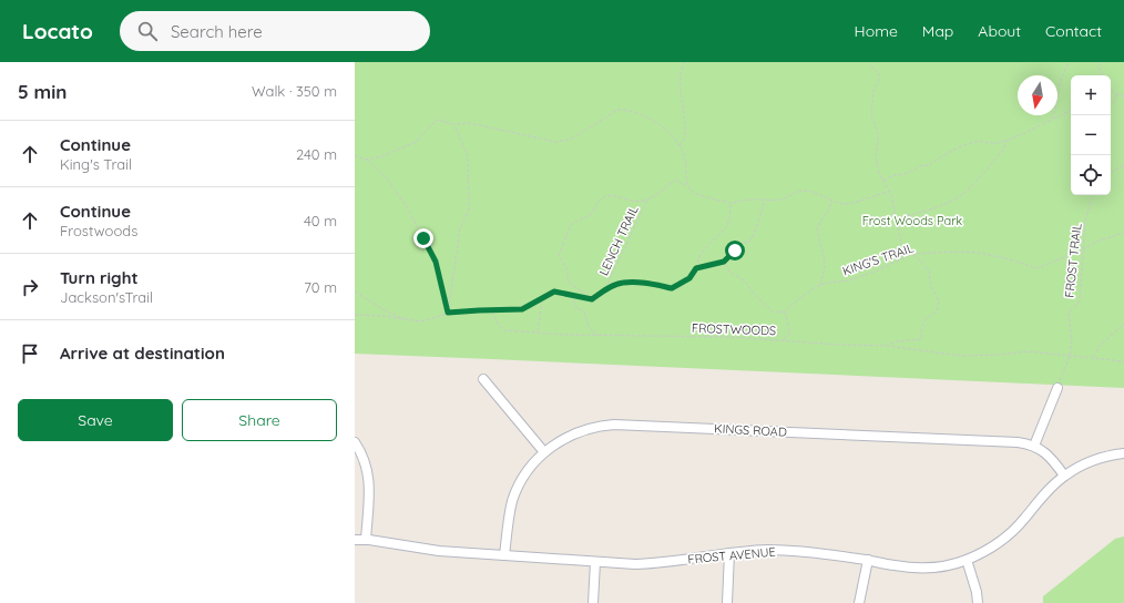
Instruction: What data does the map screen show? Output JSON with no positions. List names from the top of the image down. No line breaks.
{"streets":{"street":["KINGS ROAD","FROST AVENUE"],"path":["LENCH TRAIL","KING'S TRAIL","FROST TRAIL","FROSTWOODS"]},"crossings":[["KING'S TRAIL","FROST TRAIL"],["FROST TRAIL","FROSTWOODS"],["KINGS ROAD","FROST AVENUE"]],"parks":["Frost Woods Park"],"north":"bottom","page":{"header":"Locato","search":"Search here","nav":["Home","Map","About","Contact"],"heading":["5 min","Walk · 350 m"],"map_buttons":["+","−"],"list":[["Continue","King's Trail","240 m"],["Continue","Frostwoods","40 m"],["Turn right","Jackson'sTrail","70 m"],"Arrive at destination"],"buttons":["Save","Share"]}}
